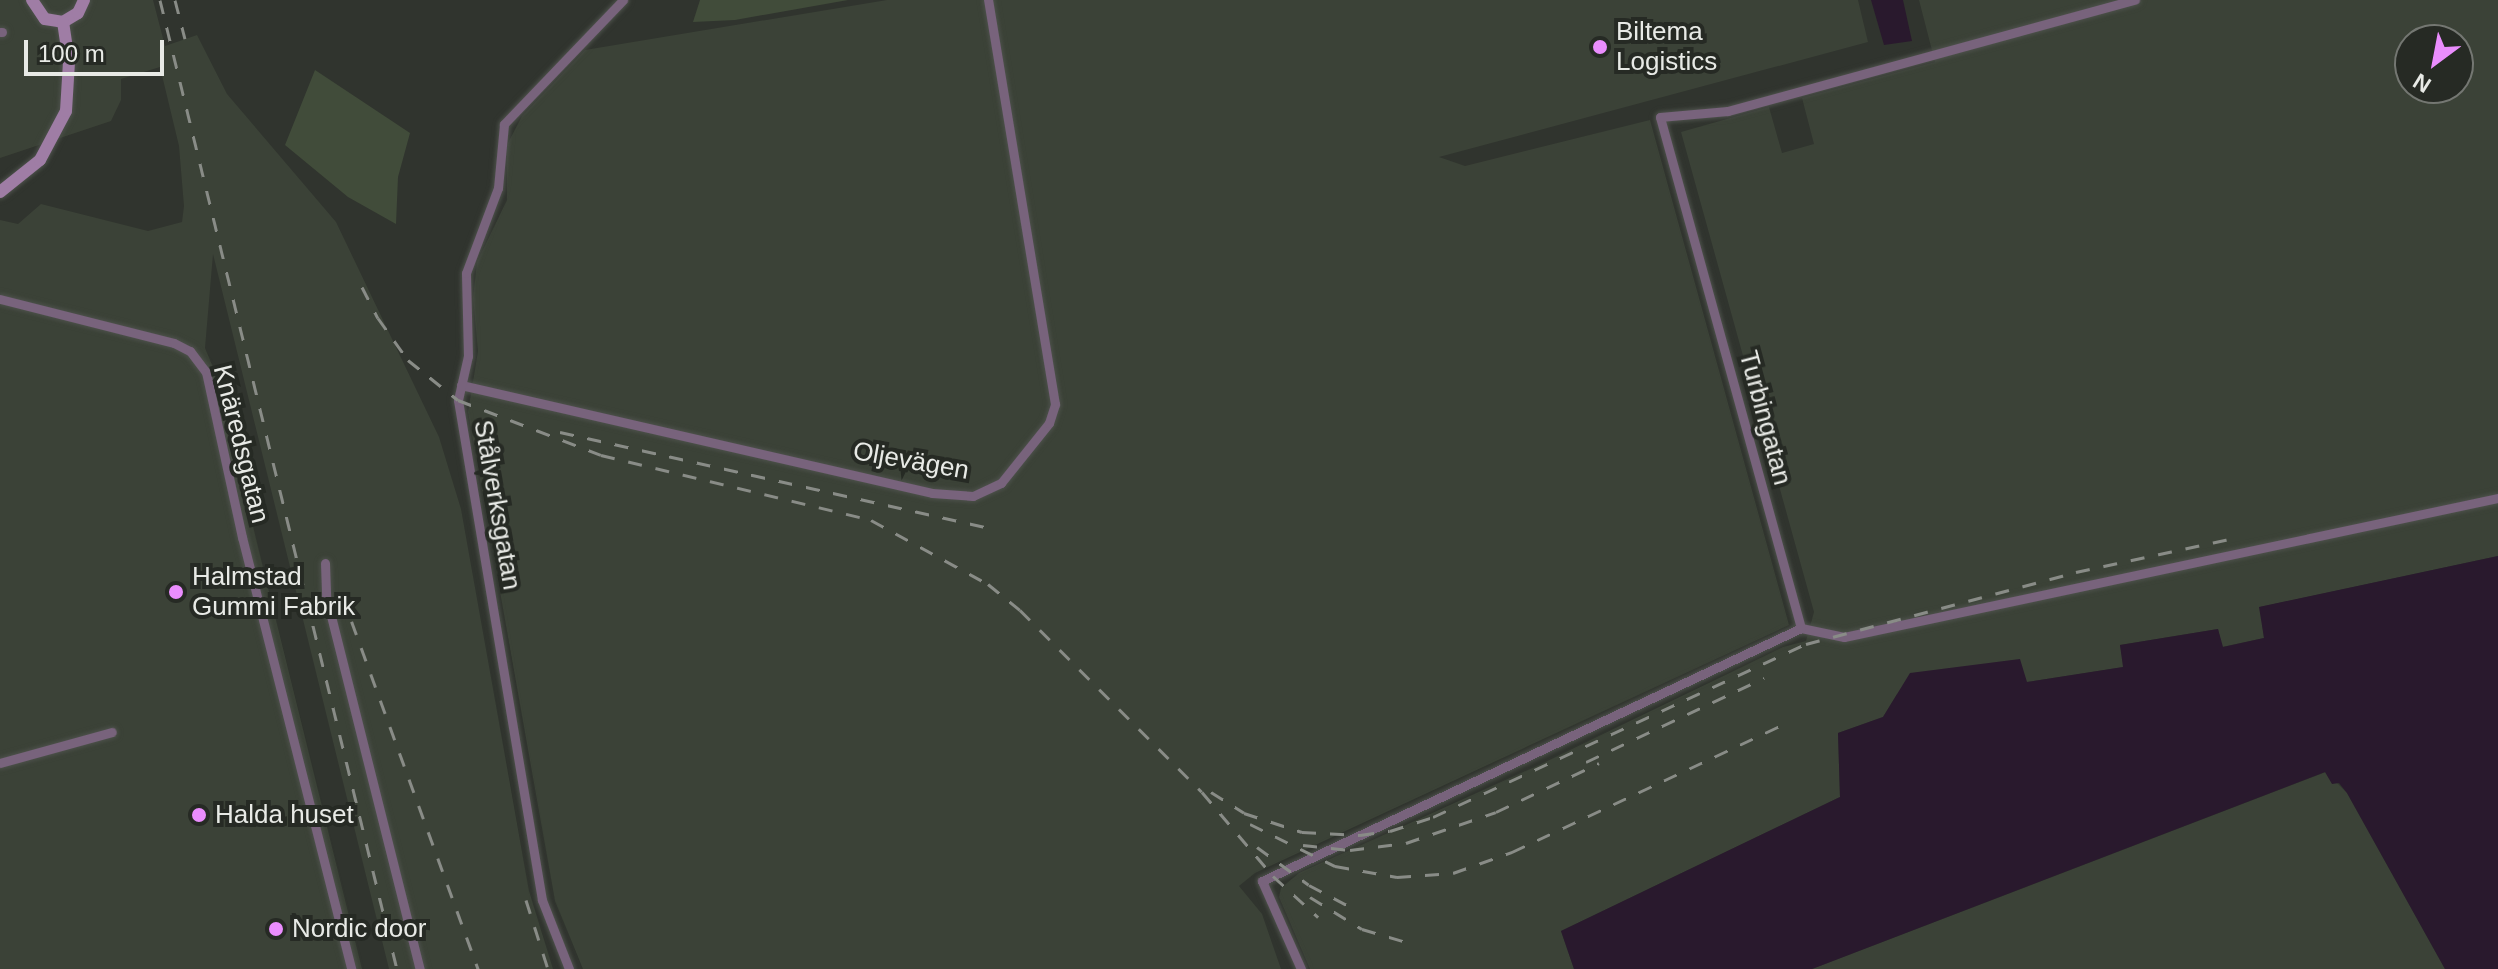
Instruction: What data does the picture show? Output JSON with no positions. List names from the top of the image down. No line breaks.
{"streets":{"street":["Turbingatan","Knäredsgatan","Oljevägen","Stålverksgatan"]},"crossings":[["Oljevägen","Stålverksgatan"]],"places":["Biltema Logistics","Halmstad Gummi Fabrik","Halda huset","Nordic door"],"scale_bar":"100 m","north":"bottom left"}
